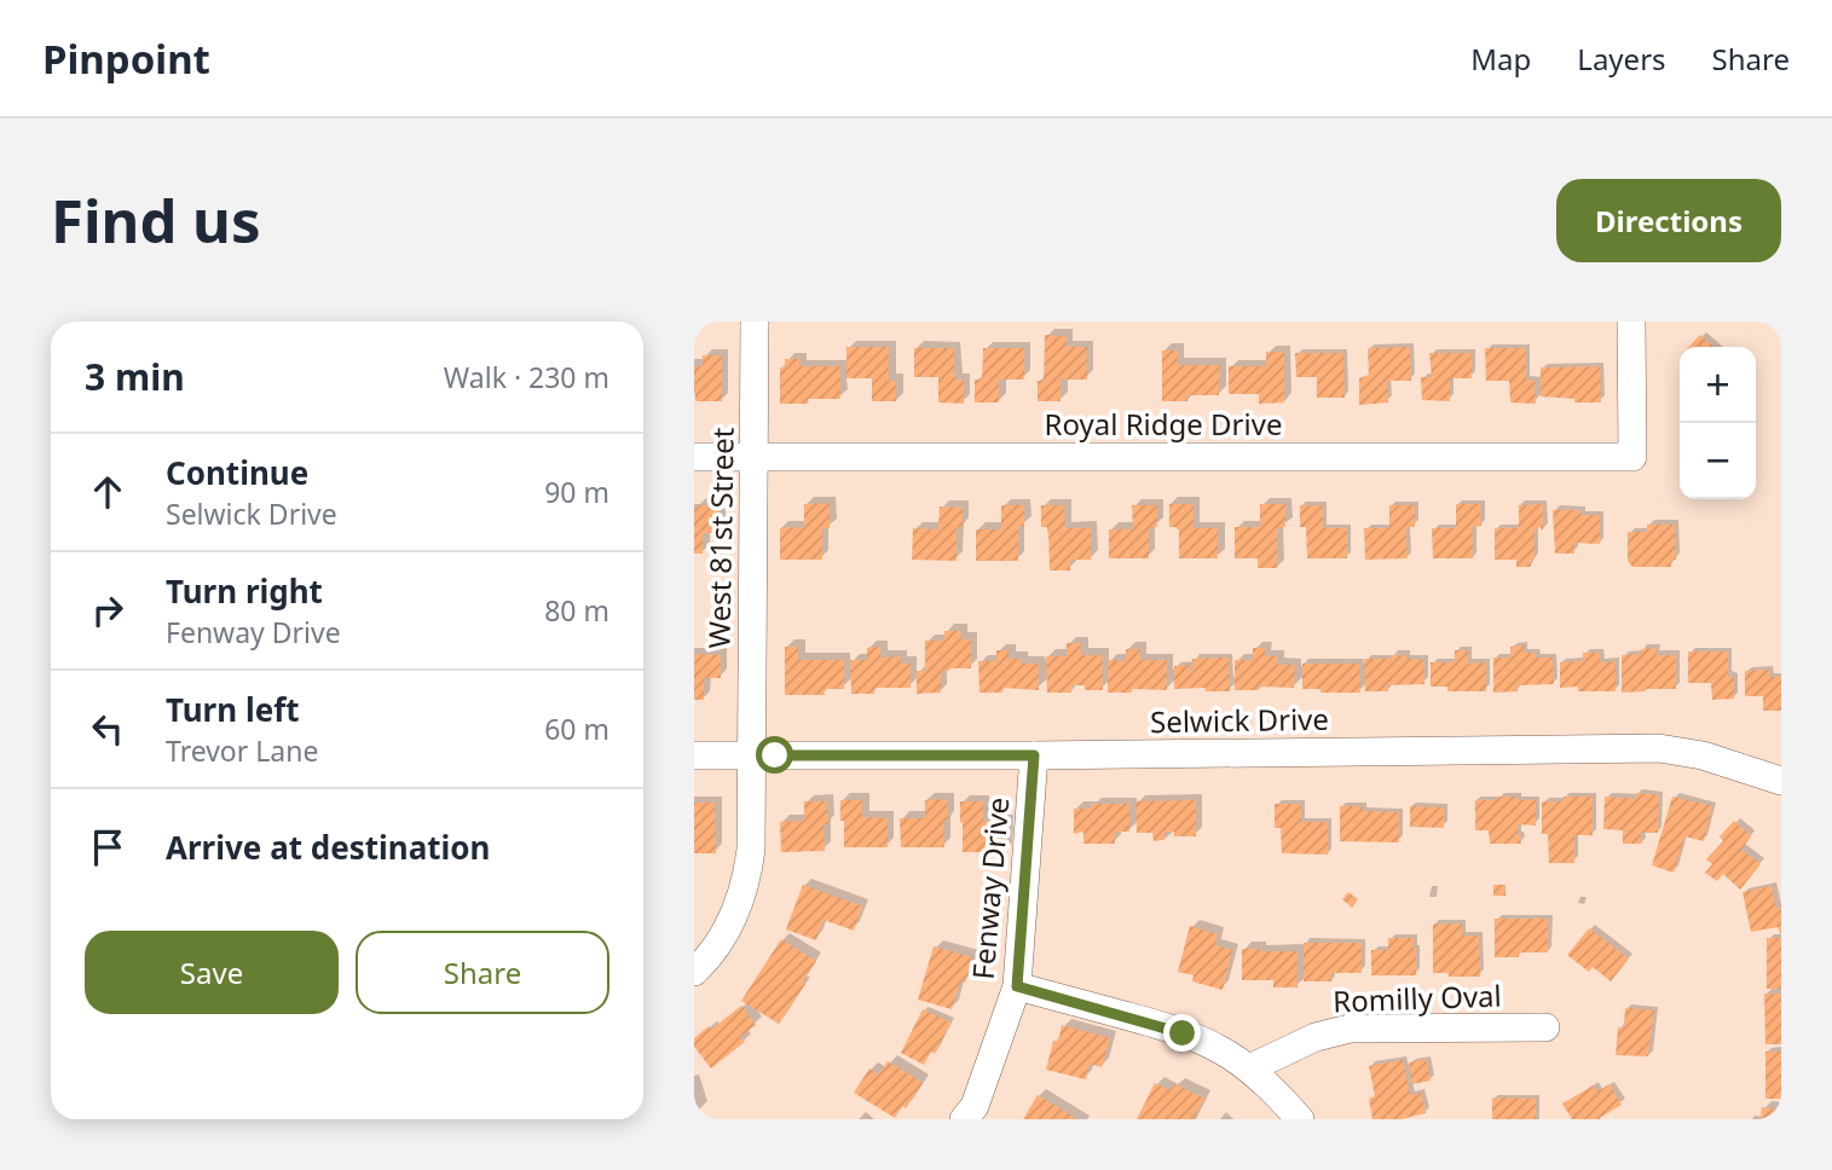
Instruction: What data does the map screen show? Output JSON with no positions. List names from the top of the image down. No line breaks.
{"streets":{"street":["Royal Ridge Drive","West 81st Street","Selwick Drive","Fenway Drive","Romilly Oval"]},"crossings":[["Royal Ridge Drive","West 81st Street"],["West 81st Street","Selwick Drive"],["Selwick Drive","Fenway Drive"]],"page":{"header":"Pinpoint","nav":["Map","Layers","Share"],"buttons":["Directions",["Save","Share"]],"title":"Find us","heading":["3 min","Walk · 230 m"],"map_buttons":["+","−"],"list":[["Continue","Selwick Drive","90 m"],["Turn right","Fenway Drive","80 m"],["Turn left","Trevor Lane","60 m"],"Arrive at destination"]}}
